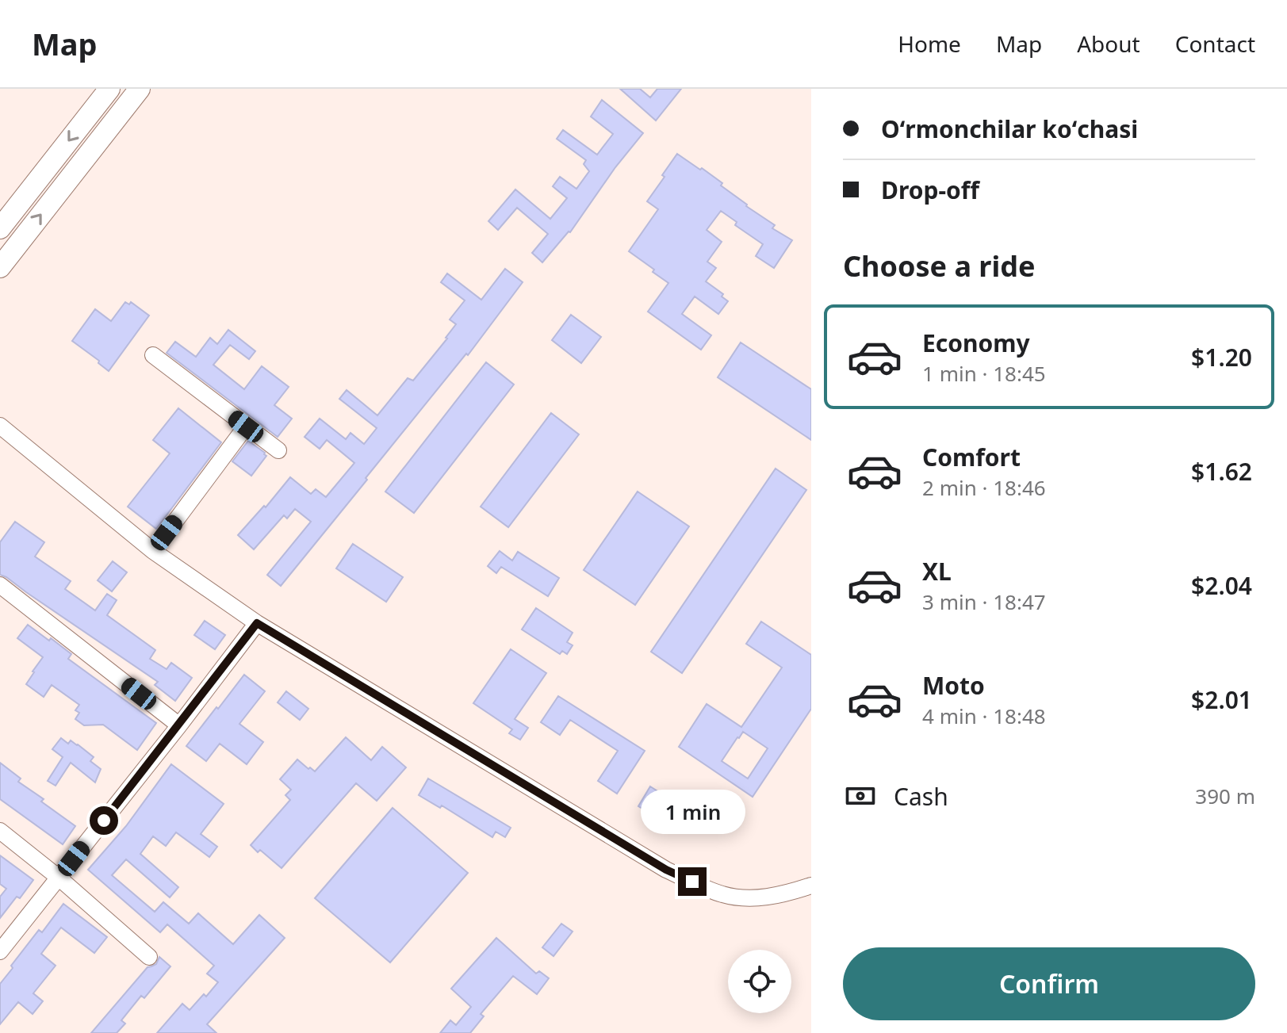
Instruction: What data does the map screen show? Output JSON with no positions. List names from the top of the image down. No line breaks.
{"page":{"header":"Map","nav":["Home","Map","About","Contact"],"banner":["Oʻrmonchilar koʻchasi","Drop-off"],"heading":"Choose a ride","list":[{"name":"Economy","note":"1 min · 18:45","value":"$1.20"},{"name":"Comfort","note":"2 min · 18:46","value":"$1.62"},{"name":"XL","note":"3 min · 18:47","value":"$2.04"},{"name":"Moto","note":"4 min · 18:48","value":"$2.01"}],"pay":["Cash","390 m"],"bubble":"1 min","buttons":"Confirm"}}
